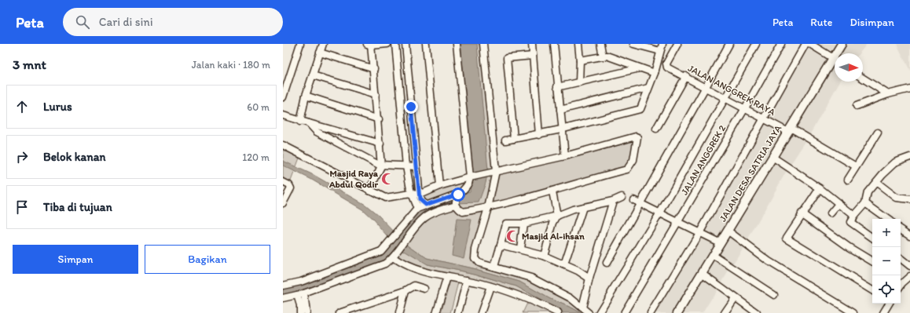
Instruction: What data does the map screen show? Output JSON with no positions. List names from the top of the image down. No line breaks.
{"streets":{"street":["JALAN ANGGREK RAYA","JALAN ANGGREK 2","JALAN DESA SATRIA JAYA"]},"crossings":[["JALAN ANGGREK RAYA","JALAN ANGGREK 2"],["JALAN ANGGREK RAYA","JALAN DESA SATRIA JAYA"]],"places":{"mosque":["Masjid Raya Abdul Qodir","Masjid Al-ihsan"]},"north":"right","page":{"header":"Peta","search":"Cari di sini","nav":["Peta","Rute","Disimpan"],"heading":["3 mnt","Jalan kaki · 180 m"],"list":[["Lurus","60 m"],["Belok kanan","120 m"],"Tiba di tujuan"],"map_buttons":["+","−"],"buttons":["Simpan","Bagikan"]}}
